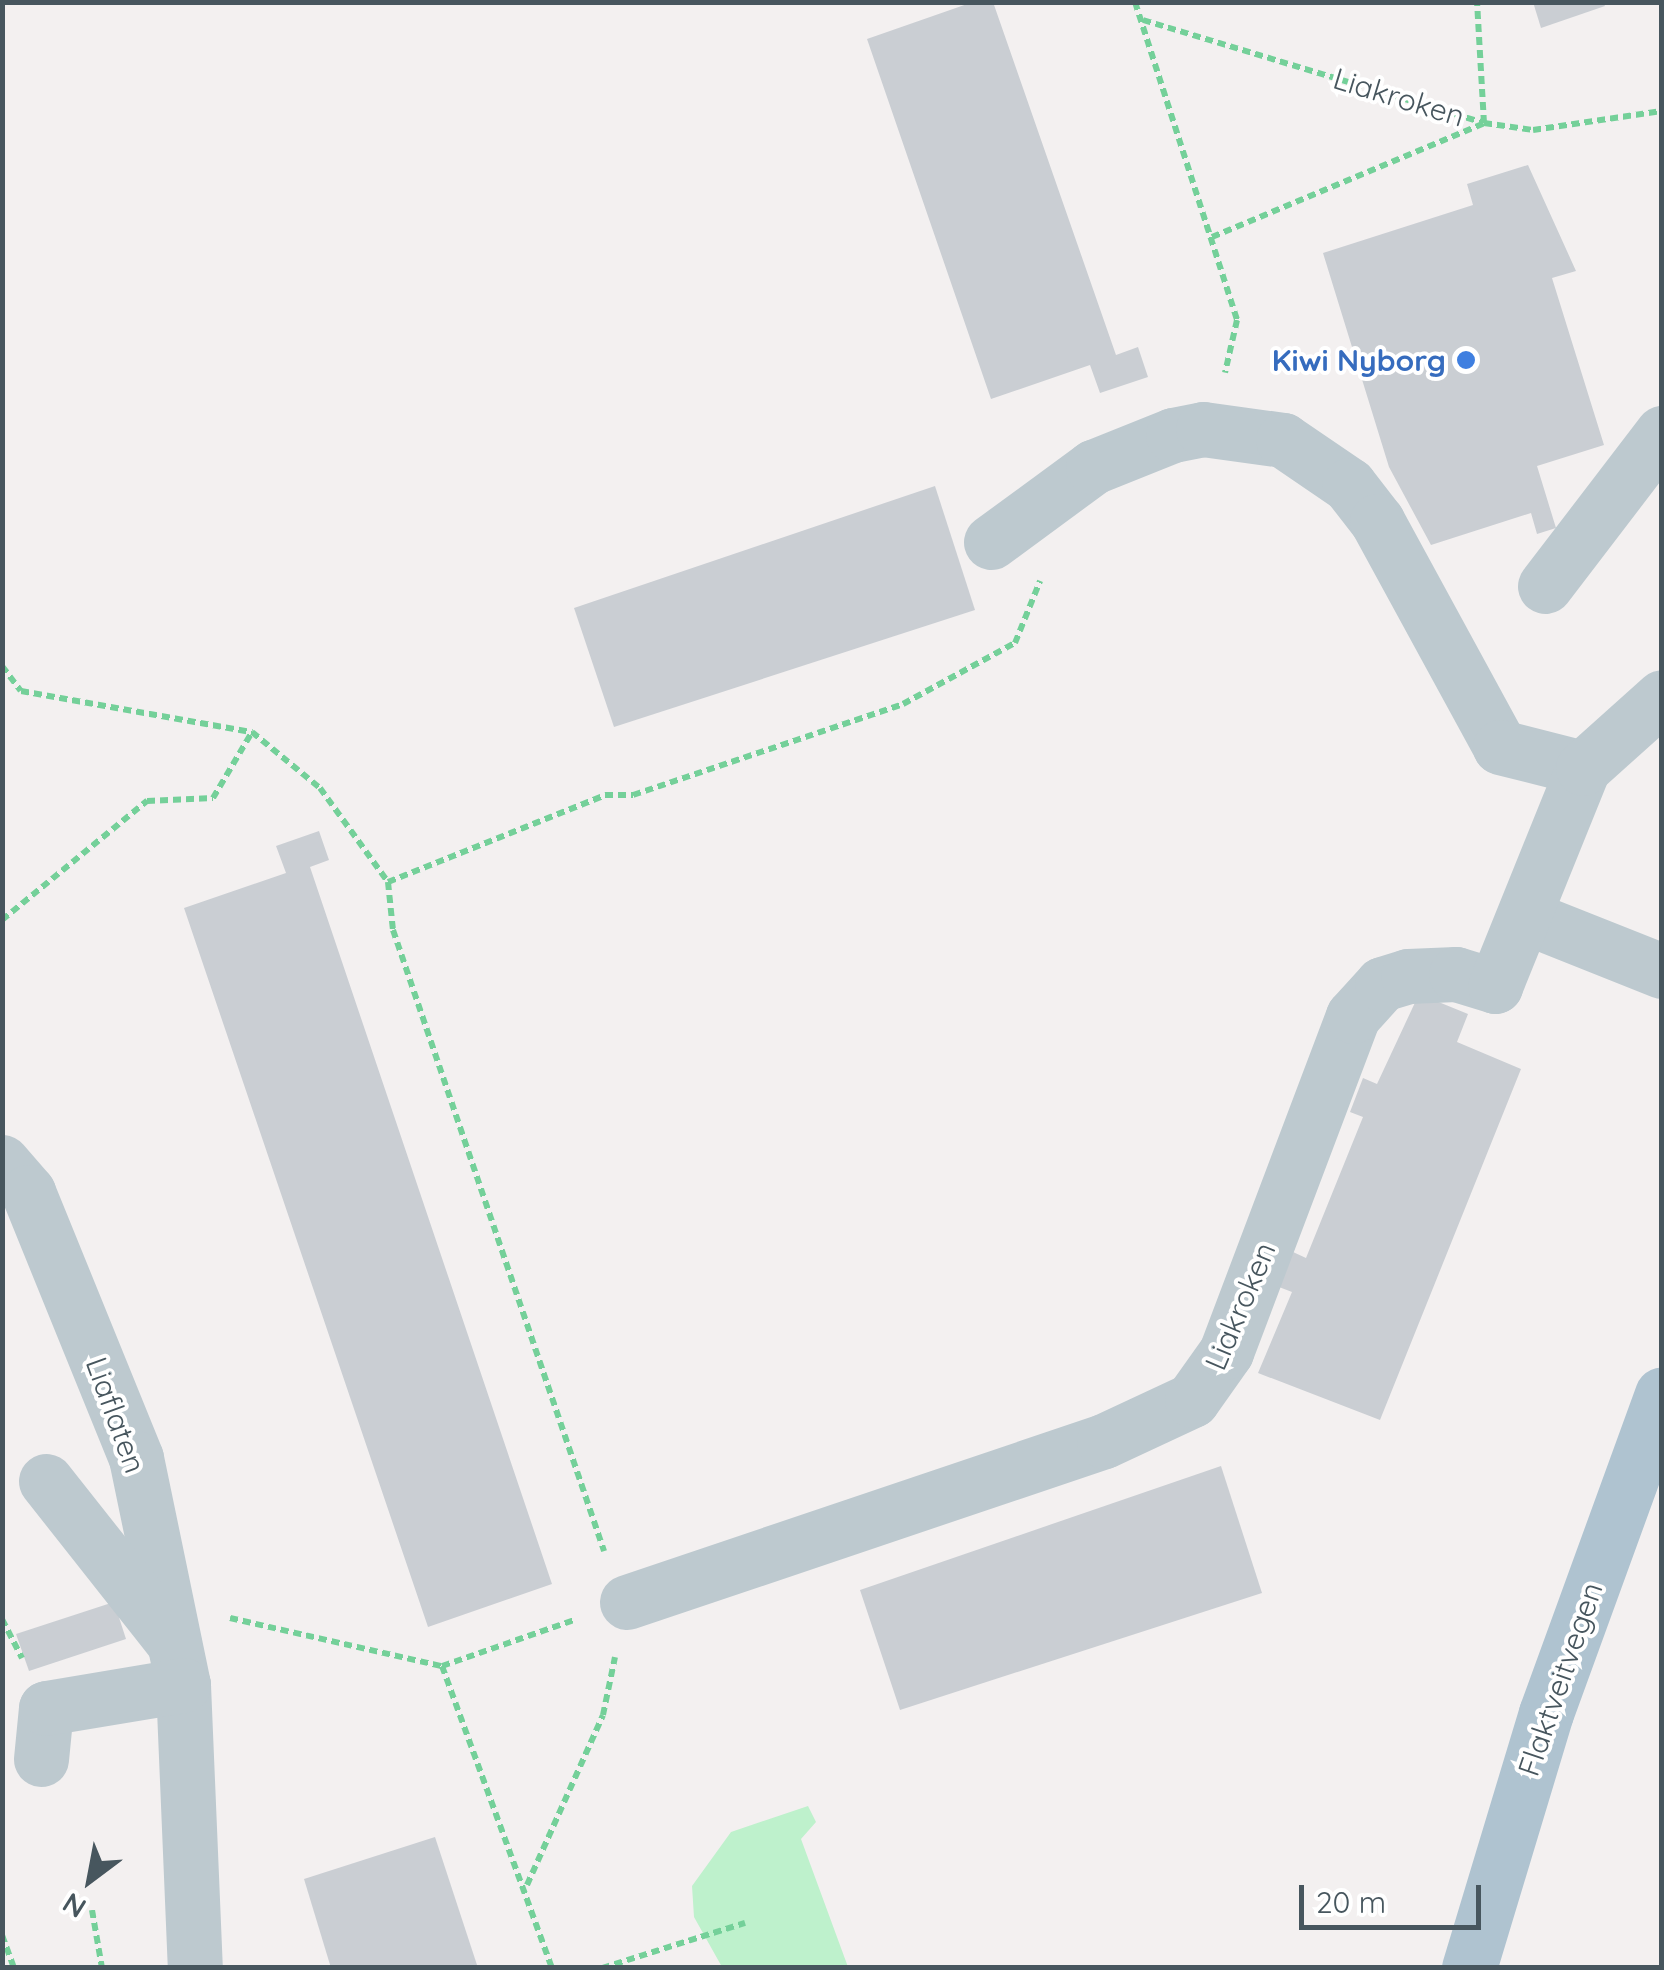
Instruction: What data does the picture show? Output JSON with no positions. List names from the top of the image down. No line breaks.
{"streets":{"main road":["Flaktveitvegen"],"street":["Liakroken","Liaflaten"]},"places":["Kiwi Nyborg"],"scale_bar":"20 m","north":"bottom left"}
